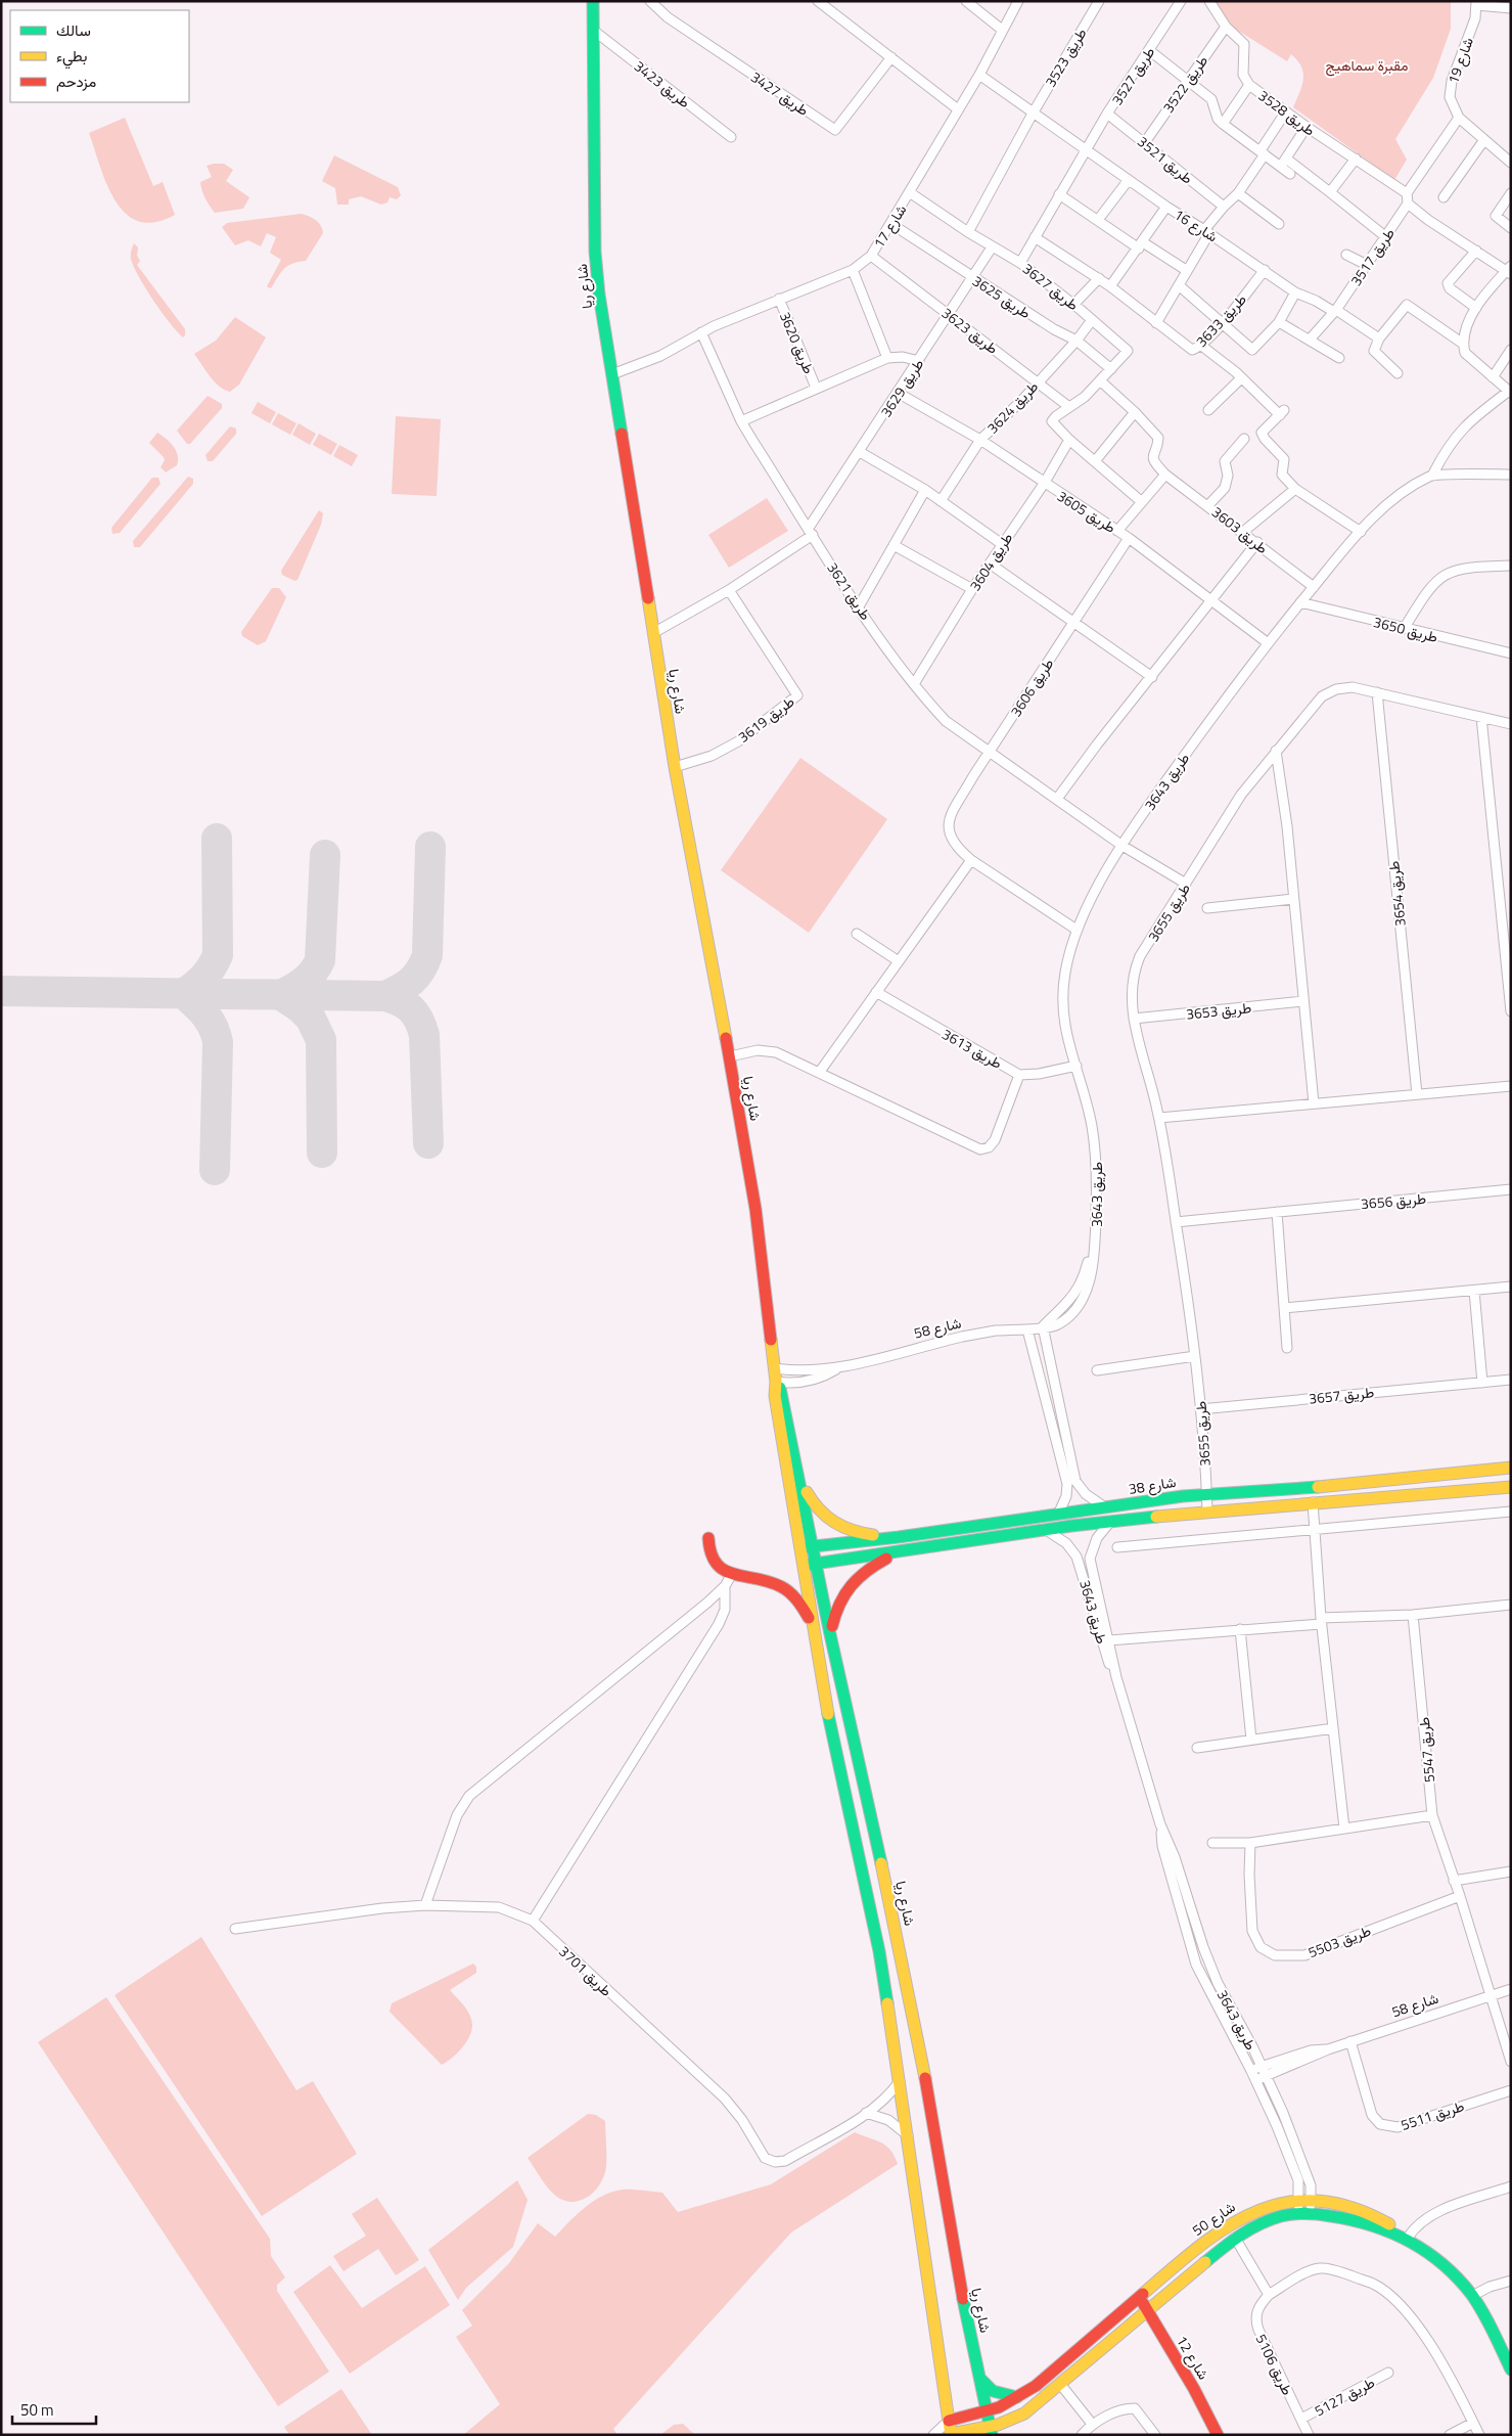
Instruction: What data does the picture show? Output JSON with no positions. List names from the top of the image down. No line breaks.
{"streets":{"main road":["شارع ريا","شارع 38","شارع 50","شارع 12"],"street":["طريق 3523","شارع 19","طريق 3527","طريق 3423","طريق 3522","طريق 3427","طريق 3528","طريق 3521","شارع 16","شارع 17","طريق 3517","طريق 3627","طريق 3625","طريق 3633","طريق 3623","طريق 3620","طريق 3629","طريق 3624","طريق 3605","طريق 3603","طريق 3604","طريق 3621","طريق 3650","طريق 3606","طريق 3619","طريق 3643","طريق 3654","طريق 3655","طريق 3653","طريق 3613","طريق 3656","شارع 58","طريق 3657","طريق 5547","طريق 5503","طريق 3701","طريق 5511","طريق 5106","طريق 5127"]},"crossings":[["طريق 3523","شارع 16"],["شارع 19","طريق 3517"],["طريق 3527","طريق 3521"],["طريق 3527","شارع 16"],["طريق 3423","شارع ريا"],["طريق 3522","طريق 3528"],["طريق 3522","طريق 3521"],["طريق 3528","طريق 3517"],["شارع 16","شارع 17"],["شارع 16","طريق 3517"],["شارع 16","طريق 3633"],["شارع 17","شارع ريا"],["شارع 17","طريق 3627"],["شارع 17","طريق 3625"],["شارع 17","طريق 3623"],["شارع 17","طريق 3620"],["شارع 17","طريق 3621"],["شارع ريا","طريق 3629"],["شارع ريا","طريق 3619"],["شارع ريا","شارع 58"],["شارع ريا","شارع 38"],["شارع ريا","طريق 3701"],["شارع ريا","شارع 50"],["طريق 3627","طريق 3625"],["طريق 3627","طريق 3629"],["طريق 3627","طريق 3624"],["طريق 3625","طريق 3629"],["طريق 3625","طريق 3624"],["طريق 3623","طريق 3629"],["طريق 3623","طريق 3624"],["طريق 3620","طريق 3629"],["طريق 3620","طريق 3621"],["طريق 3629","طريق 3605"],["طريق 3629","طريق 3621"],["طريق 3629","طريق 3619"],["طريق 3624","طريق 3605"],["طريق 3605","طريق 3604"],["طريق 3605","طريق 3606"],["طريق 3605","طريق 3643"],["طريق 3603","طريق 3643"],["طريق 3604","طريق 3621"],["طريق 3621","طريق 3606"],["طريق 3621","طريق 3643"],["طريق 3621","طريق 3655"],["طريق 3650","طريق 3643"],["طريق 3643","طريق 3613"],["طريق 3643","شارع 58"],["طريق 3643","شارع 50"],["طريق 3654","طريق 3655"],["طريق 3655","طريق 3653"],["طريق 3655","طريق 3656"],["طريق 3655","طريق 3657"],["طريق 3655","شارع 38"],["شارع 58","طريق 5547"],["شارع 58","طريق 5511"],["طريق 5547","طريق 5503"],["شارع 50","شارع 12"],["شارع 50","طريق 5106"],["طريق 5106","طريق 5127"]],"parks":["مقبرة سماهيج"],"legend":["سالك","بطيء","مزدحم"],"scale_bar":"50 m"}
